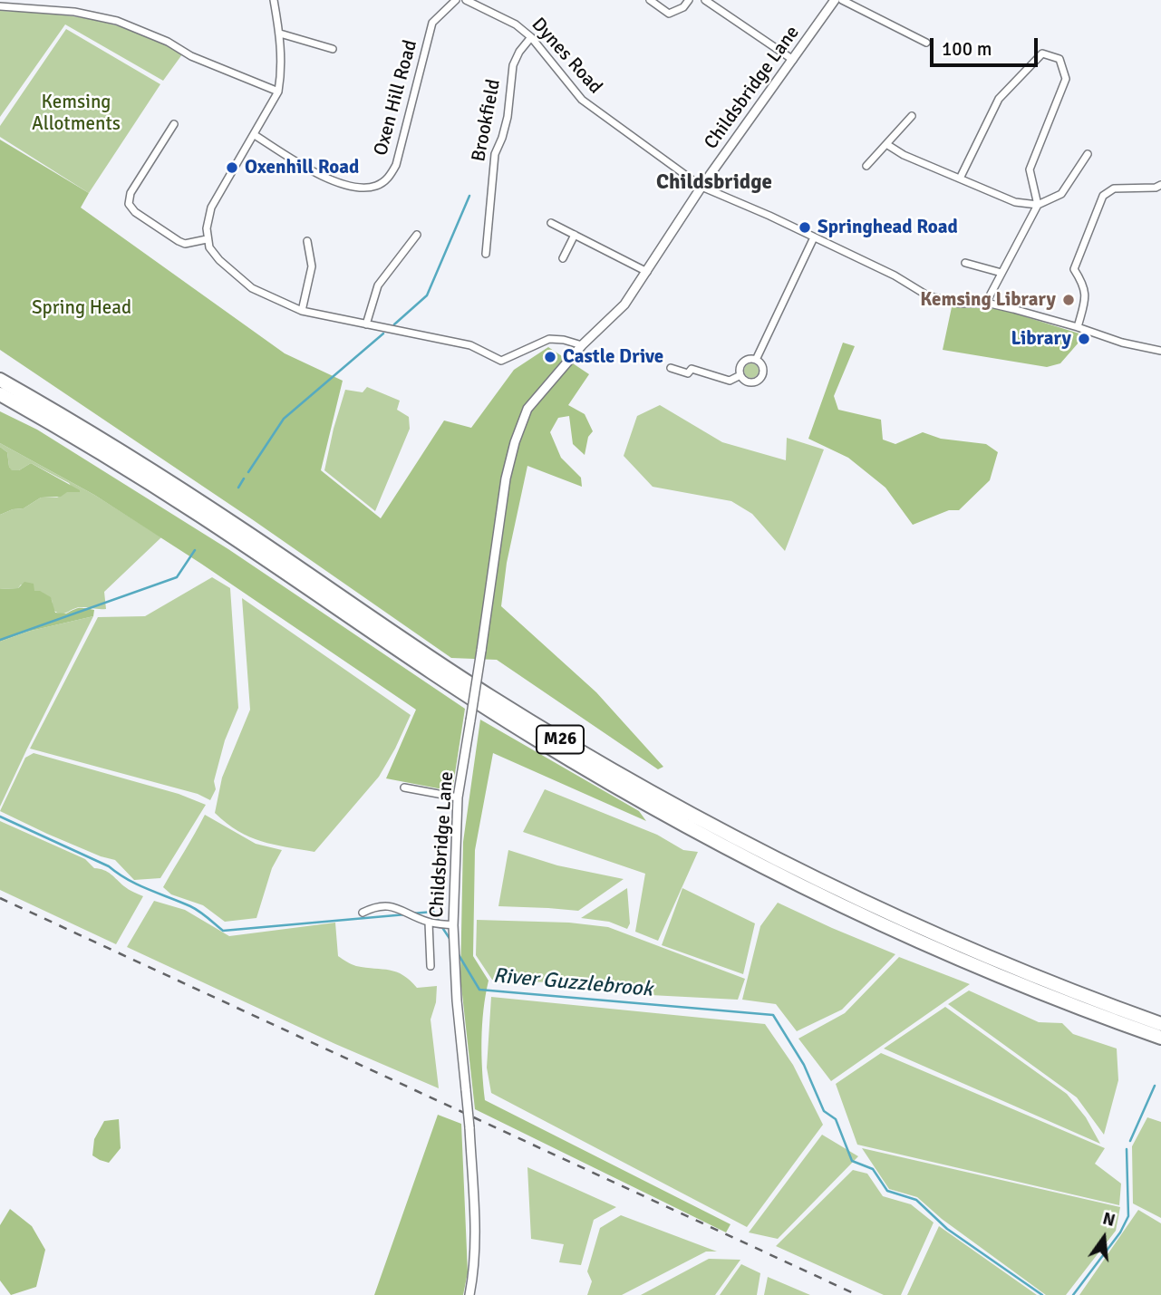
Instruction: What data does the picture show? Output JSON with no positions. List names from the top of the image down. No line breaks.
{"streets":{"highway":["M26"],"street":["Dynes Road","Childsbridge Lane","Oxen Hill Road","Brookfield"]},"crossings":[["Dynes Road","Childsbridge Lane"],["Dynes Road","Brookfield"]],"districts":["Childsbridge"],"water":["River Guzzlebrook"],"parks":["Kemsing Allotments","Spring Head"],"places":["Oxenhill Road","Springhead Road","Kemsing Library","Library","Castle Drive"],"scale_bar":"100 m","north":"top"}
